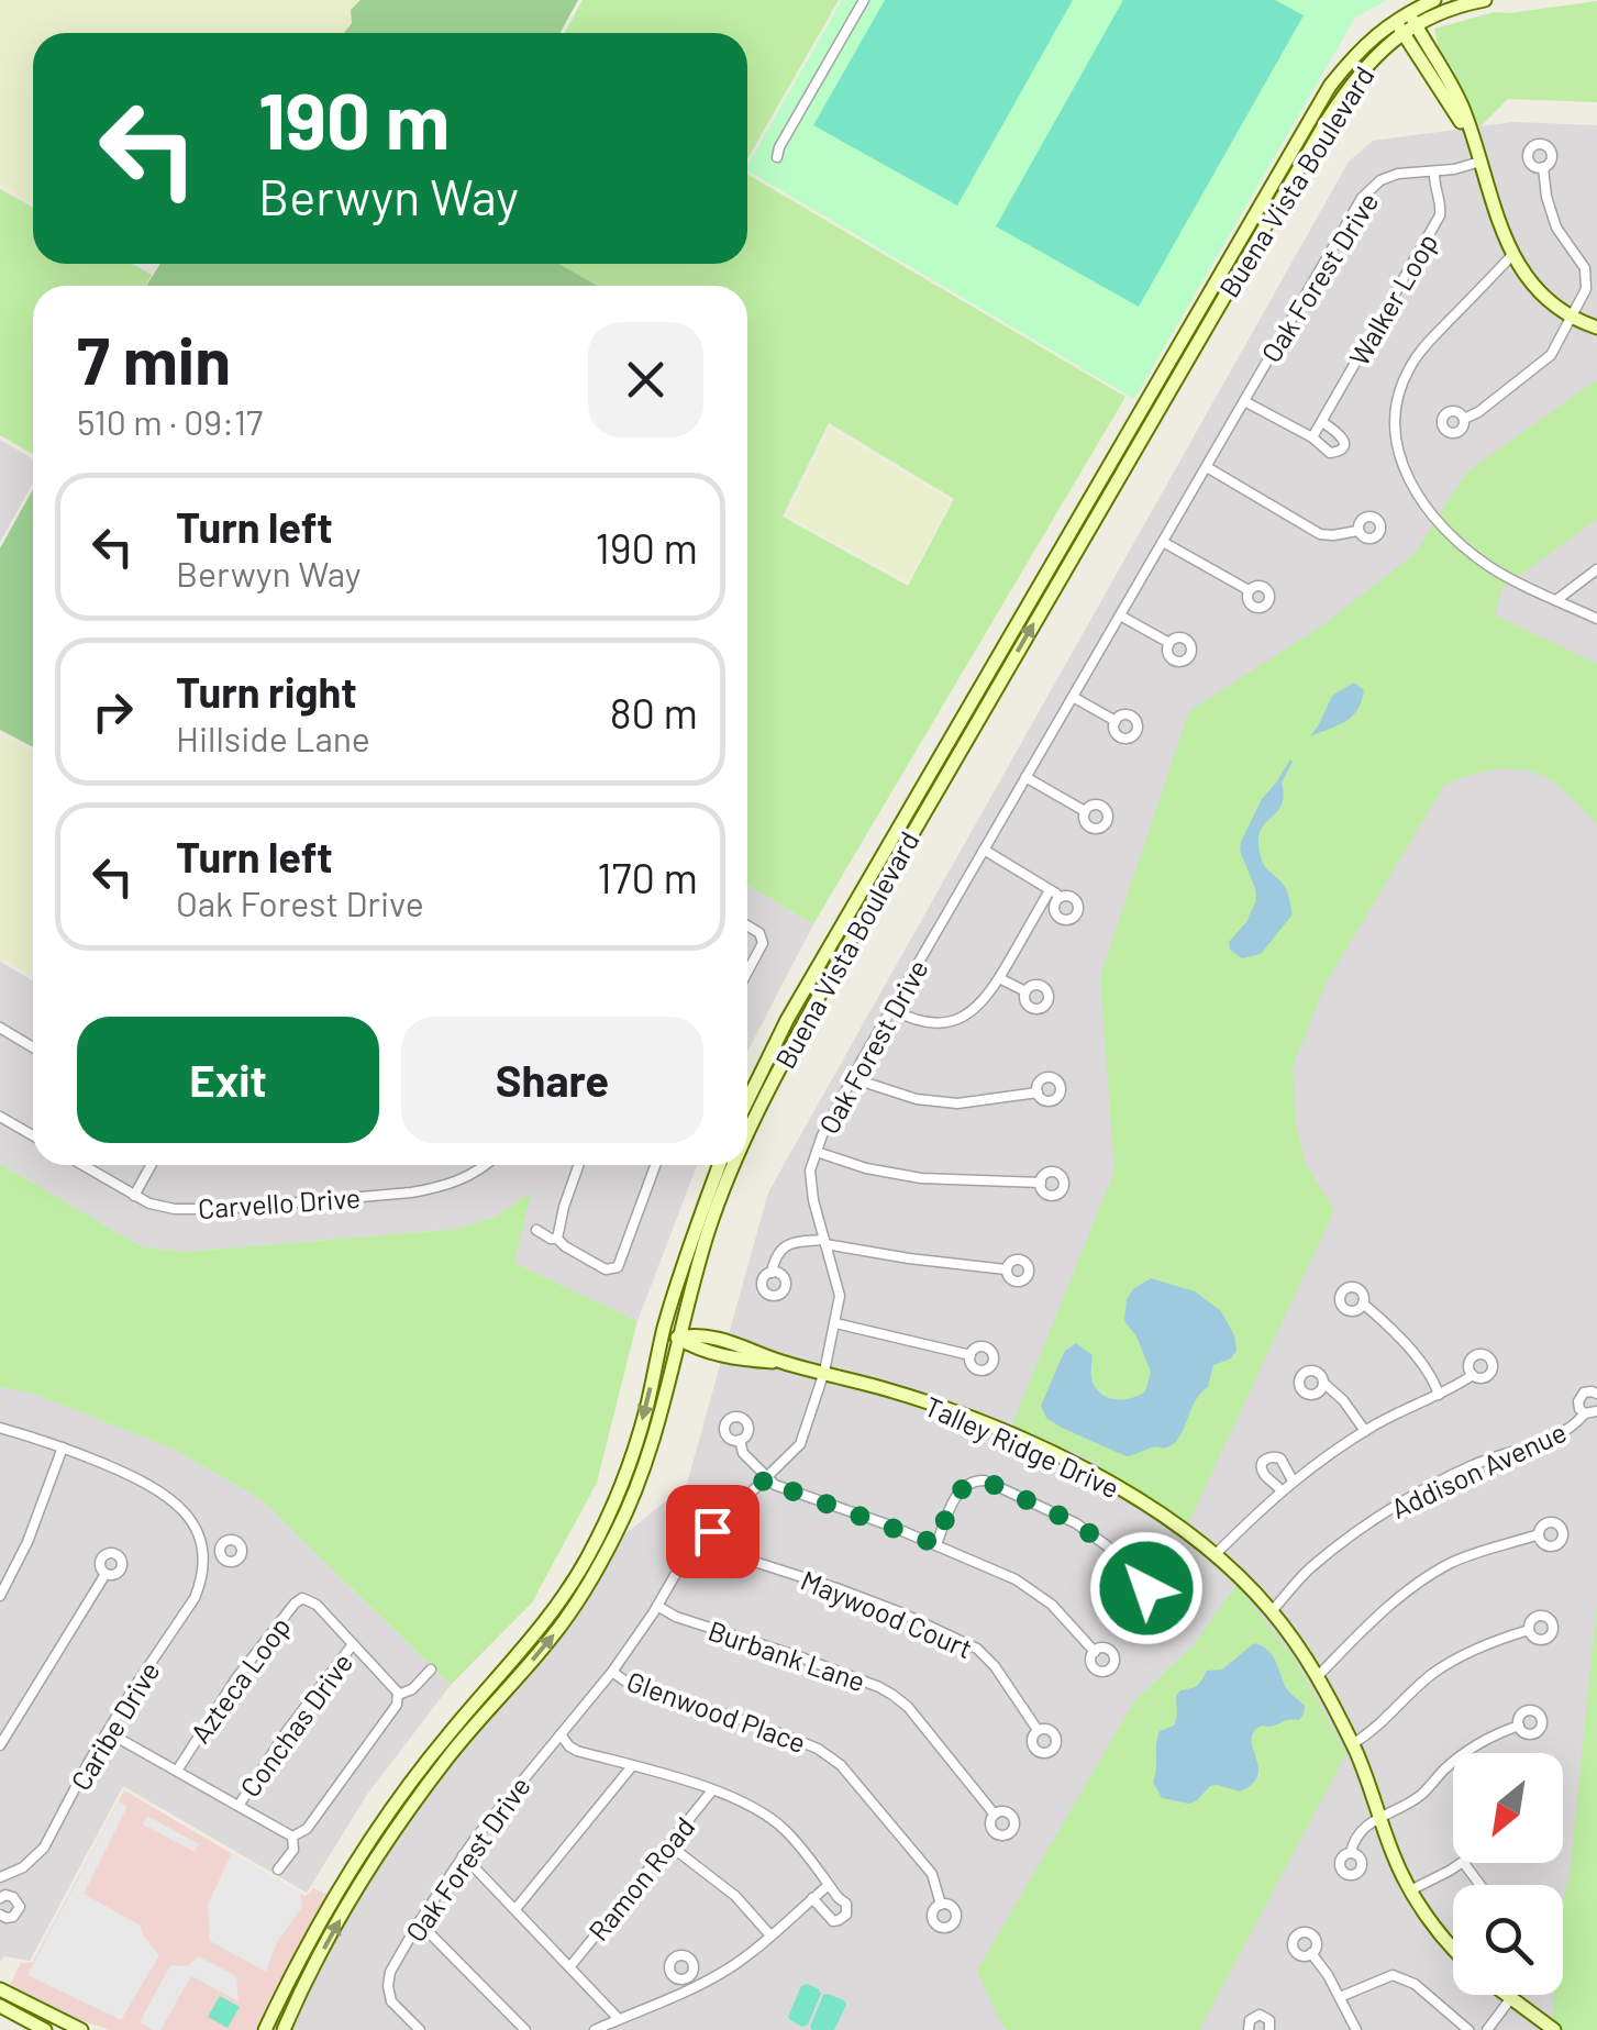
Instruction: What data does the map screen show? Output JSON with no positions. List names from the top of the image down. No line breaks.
{"streets":{"main road":["Buena Vista Boulevard","Talley Ridge Drive"],"street":["Oak Forest Drive","Walker Loop","Carvello Drive","Addison Avenue","Maywood Court","Burbank Lane","Azteca Loop","Glenwood Place","Conchas Drive","Caribe Drive","Ramon Road"]},"crossings":[["Buena Vista Boulevard","Talley Ridge Drive"],["Oak Forest Drive","Walker Loop"],["Oak Forest Drive","Talley Ridge Drive"],["Oak Forest Drive","Maywood Court"],["Oak Forest Drive","Burbank Lane"],["Oak Forest Drive","Glenwood Place"],["Talley Ridge Drive","Addison Avenue"],["Azteca Loop","Conchas Drive"],["Azteca Loop","Caribe Drive"]],"north":"bottom left","page":{"turn":["190 m","Berwyn Way"],"heading":["7 min","510 m · 09:17"],"list":[{"name":"Turn left","note":"Berwyn Way","value":"190 m"},{"name":"Turn right","note":"Hillside Lane","value":"80 m"},{"name":"Turn left","note":"Oak Forest Drive","value":"170 m"}],"buttons":["Exit","Share"]}}
